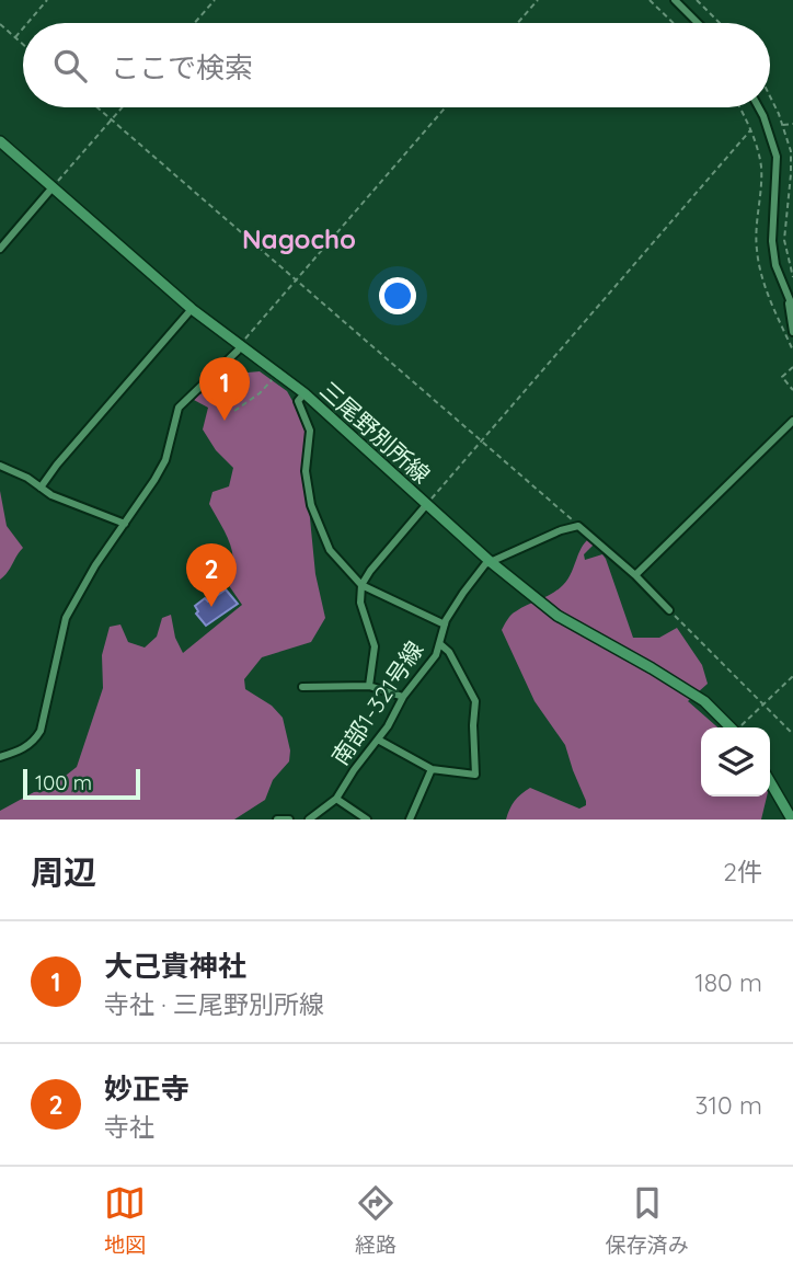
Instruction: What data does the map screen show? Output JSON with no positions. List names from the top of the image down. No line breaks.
{"streets":{"main road":["三尾野別所線"],"street":["南部1-321号線"]},"crossings":[["三尾野別所線","南部1-321号線"]],"districts":["Nagocho"],"scale_bar":"100 m","page":{"search":"ここで検索","pins":["1","2"],"scale":"100 m","heading":["周辺","2件"],"list":[{"mark":"1","name":"大己貴神社","note":"寺社 · 三尾野別所線","value":"180 m"},{"mark":"2","name":"妙正寺","note":"寺社","value":"310 m"}],"nav":["地図","経路","保存済み"]}}
